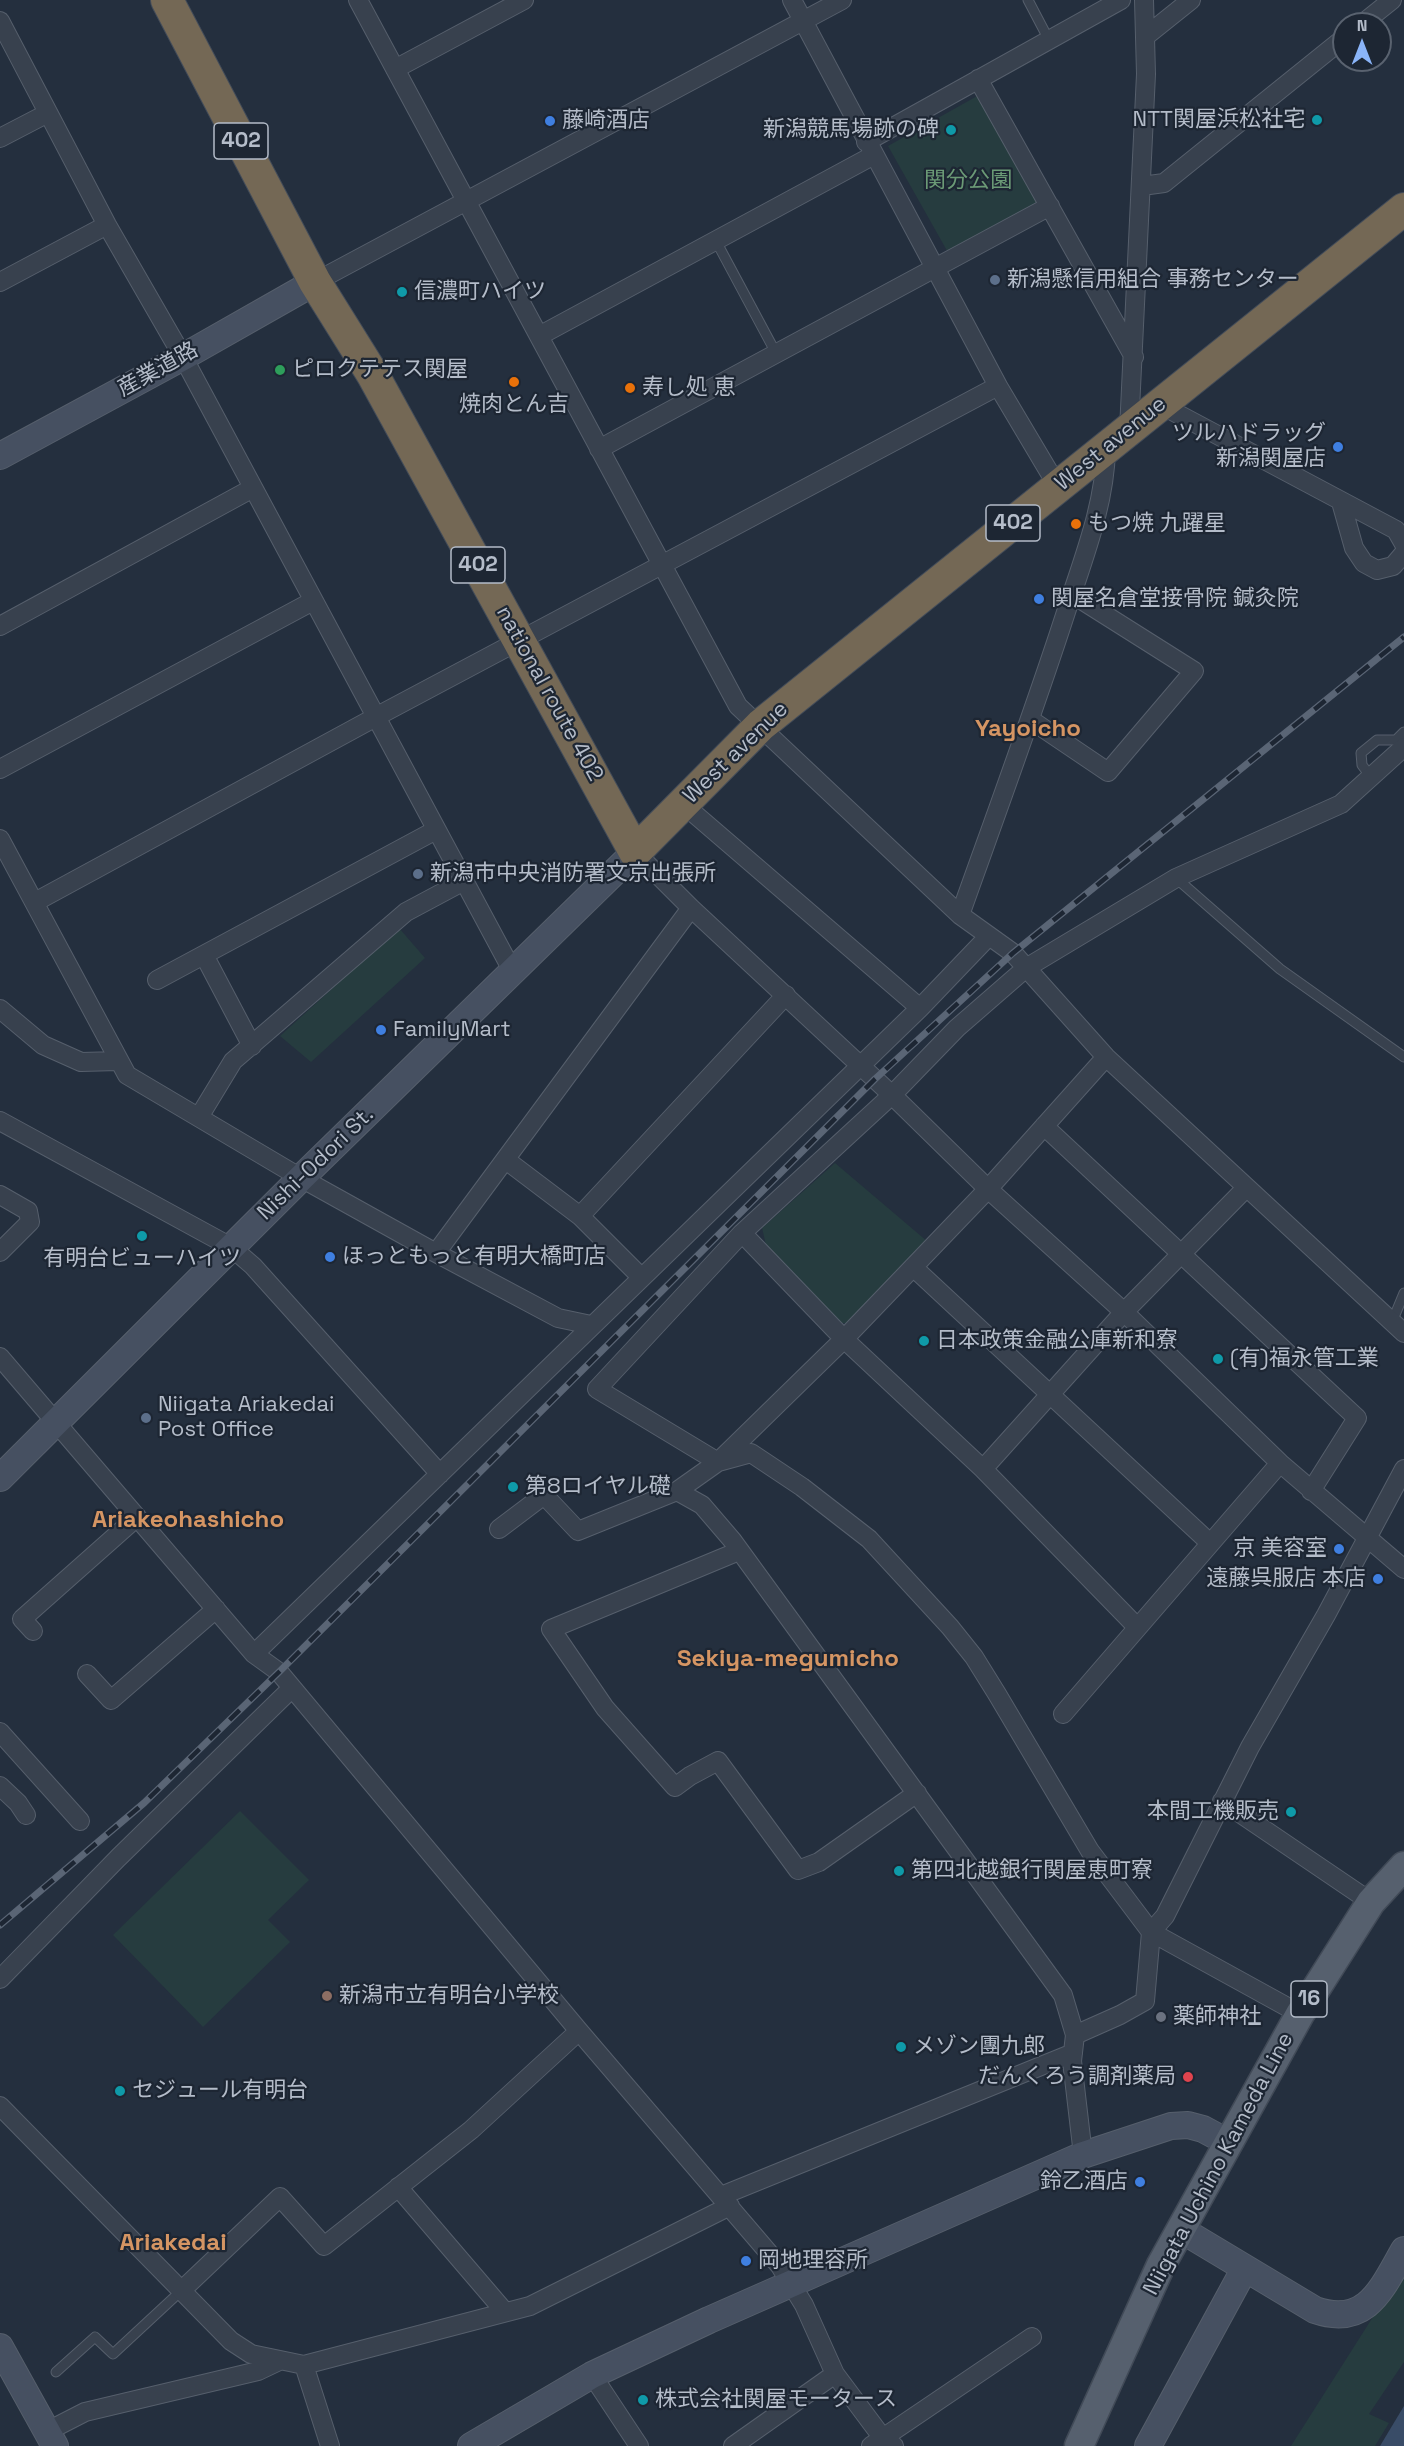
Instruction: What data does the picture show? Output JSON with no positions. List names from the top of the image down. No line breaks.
{"streets":{"highway":["402","West avenue","national route 402"],"main road":["16","Niigata Uchino Kameda Line"],"street":["産業道路","Nishi-Odori St."]},"crossings":[["産業道路","national route 402"],["West avenue","national route 402"],["West avenue","Nishi-Odori St."],["national route 402","Nishi-Odori St."]],"districts":["Yayoicho","Ariakeohashicho","Sekiya-megumicho","Ariakedai"],"parks":["関分公園"],"places":["NTT関屋浜松社宅","藤崎酒店","新潟競馬場跡の碑","新潟懸信用組合 事務センター","信濃町ハイツ","ピロクテテス関屋","焼肉とん吉","寿し処 恵","ツルハドラッグ 新潟関屋店","もつ焼 九躍星","関屋名倉堂接骨院 鍼灸院","新潟市中央消防署文京出張所","FamilyMart","有明台ビューハイツ","ほっともっと有明大橋町店","日本政策金融公庫新和寮","(有)福永管工業","Niigata Ariakedai Post Office","第8ロイヤル礎","京 美容室","遠藤呉服店 本店","本間工機販売","第四北越銀行関屋恵町寮","新潟市立有明台小学校","薬師神社","メゾン團九郎","だんくろう調剤薬局","セジュール有明台","鈴乙酒店","岡地理容所","株式会社関屋モータース"],"north":"top"}
